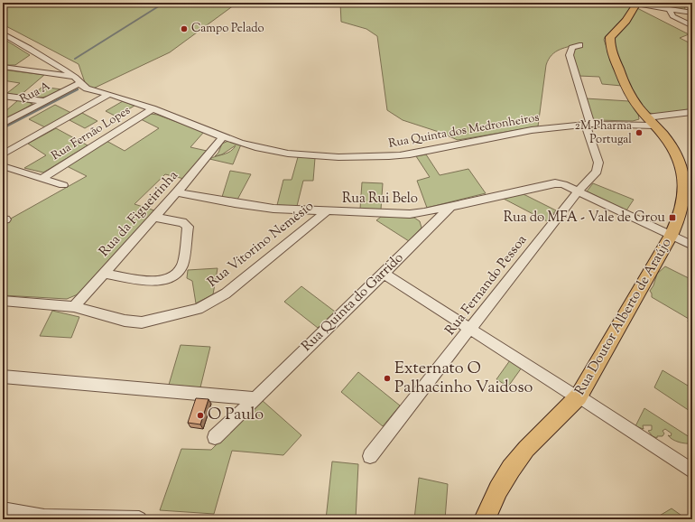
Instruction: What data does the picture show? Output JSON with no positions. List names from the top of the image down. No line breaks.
{"streets":{"main road":["Rua Doutor Alberto de Araújo"],"street":["Rua A","Rua Quinta dos Medronheiros","Rua Fernão Lopes","Rua Rui Belo","Rua da Figueirinha","Rua Vitorino Nemésio","Rua Fernando Pessoa","Rua Quinta do Garrido"]},"crossings":[["Rua A","Rua Quinta dos Medronheiros"],["Rua Quinta dos Medronheiros","Rua Fernão Lopes"],["Rua Quinta dos Medronheiros","Rua da Figueirinha"],["Rua Quinta dos Medronheiros","Rua Fernando Pessoa"],["Rua Quinta dos Medronheiros","Rua Doutor Alberto de Araújo"],["Rua Rui Belo","Rua da Figueirinha"],["Rua Rui Belo","Rua Vitorino Nemésio"],["Rua Rui Belo","Rua Fernando Pessoa"],["Rua Rui Belo","Rua Quinta do Garrido"],["Rua Rui Belo","Rua Doutor Alberto de Araújo"],["Rua da Figueirinha","Rua Vitorino Nemésio"]],"places":{"other":["Campo Pelado","2M Pharma Portugal","Externato O Palhacinho Vaidoso","O Paulo"],"transit":["Rua do MFA - Vale de Grou"]}}
